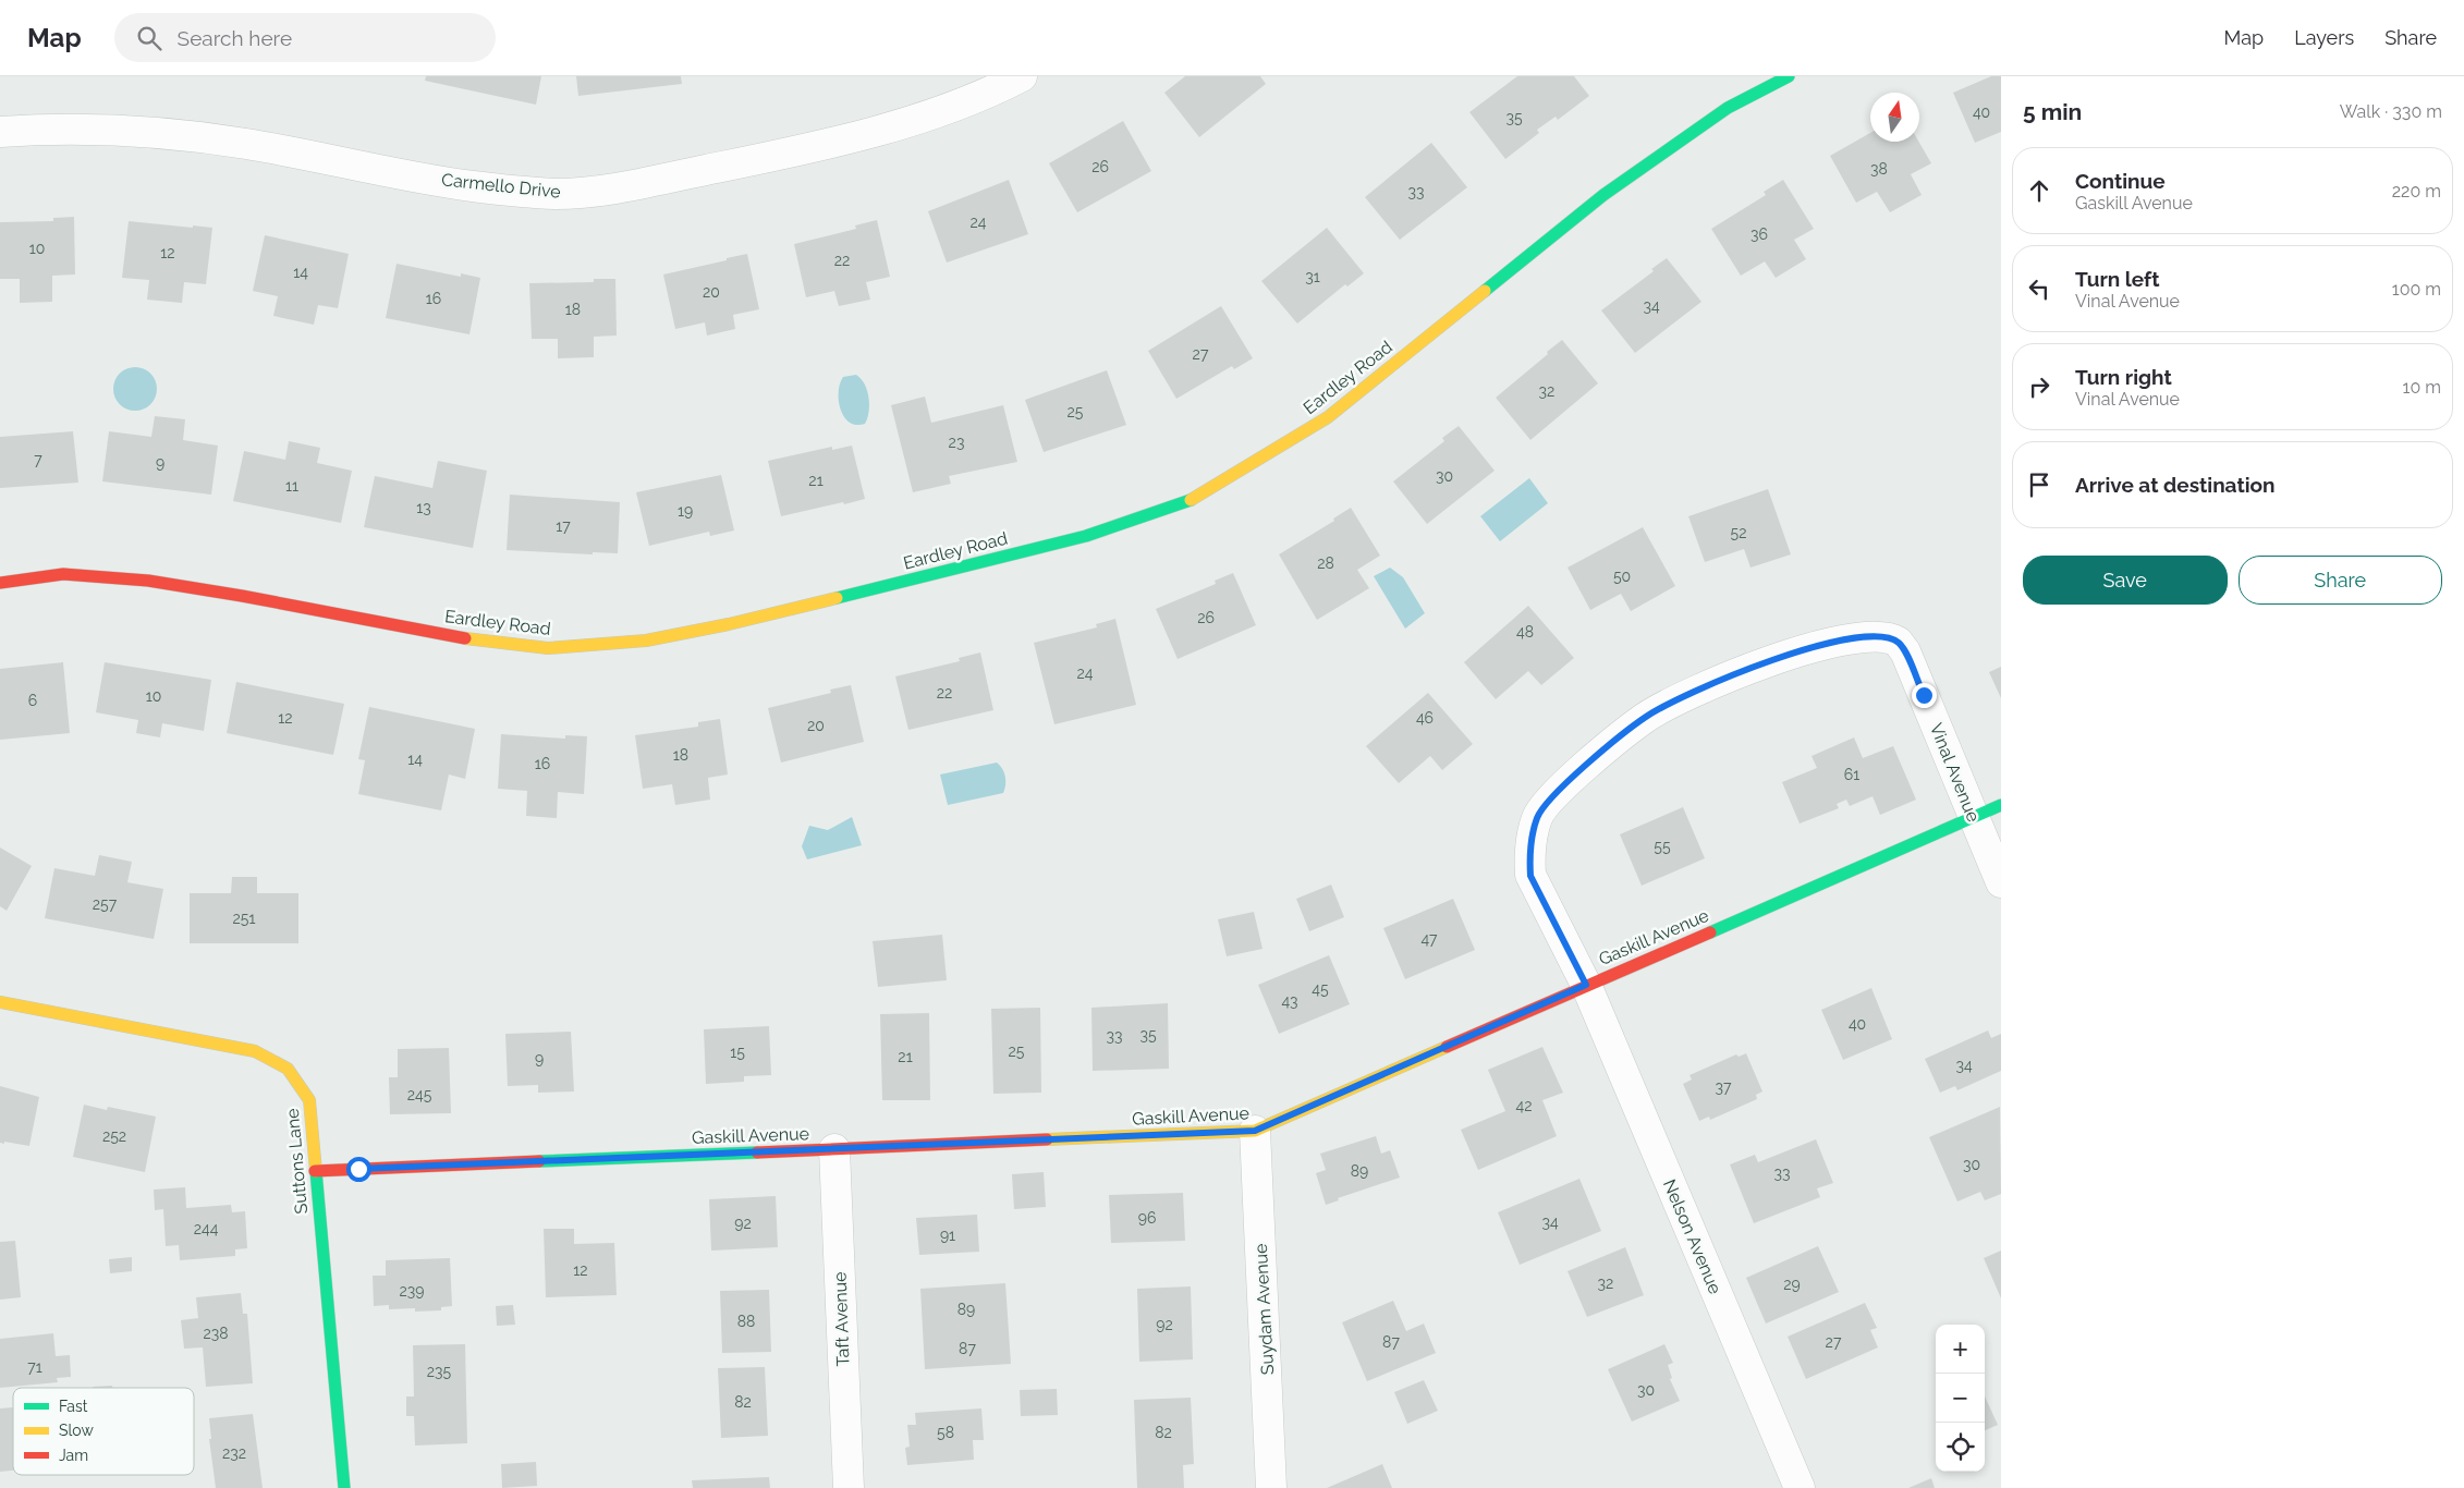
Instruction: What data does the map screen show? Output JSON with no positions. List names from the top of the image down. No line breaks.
{"streets":{"street":["Carmello Drive","Eardley Road","Vinal Avenue","Gaskill Avenue","Suttons Lane","Nelson Avenue","Suydam Avenue","Taft Avenue"]},"crossings":[["Vinal Avenue","Gaskill Avenue"],["Vinal Avenue","Nelson Avenue"],["Gaskill Avenue","Suttons Lane"],["Gaskill Avenue","Nelson Avenue"],["Gaskill Avenue","Suydam Avenue"],["Gaskill Avenue","Taft Avenue"]],"house_numbers":["40","35","26","38","33","24","36","10","12","22","14","31","20","16","34","18","27","32","25","23","7","9","30","21","11","13","19","17","52","28","50","26","48","24","22","10","6","12","46","20","18","14","16","61","55","257","251","47","45","43","40","35","33","25","15","21","9","34","37","245","42","252","30","89","33","96","34","92","244","91","12","32","29","239","89","88","92","238","87","27","87","71","235","30","82","58","82","232"],"legend":["Fast","Slow","Jam"],"north":"top","page":{"header":"Map","search":"Search here","nav":["Map","Layers","Share"],"heading":["5 min","Walk · 330 m"],"list":[["Continue","Gaskill Avenue","220 m"],["Turn left","Vinal Avenue","100 m"],["Turn right","Vinal Avenue","10 m"],"Arrive at destination"],"buttons":["Save","Share"],"map_buttons":["+","−"]}}
